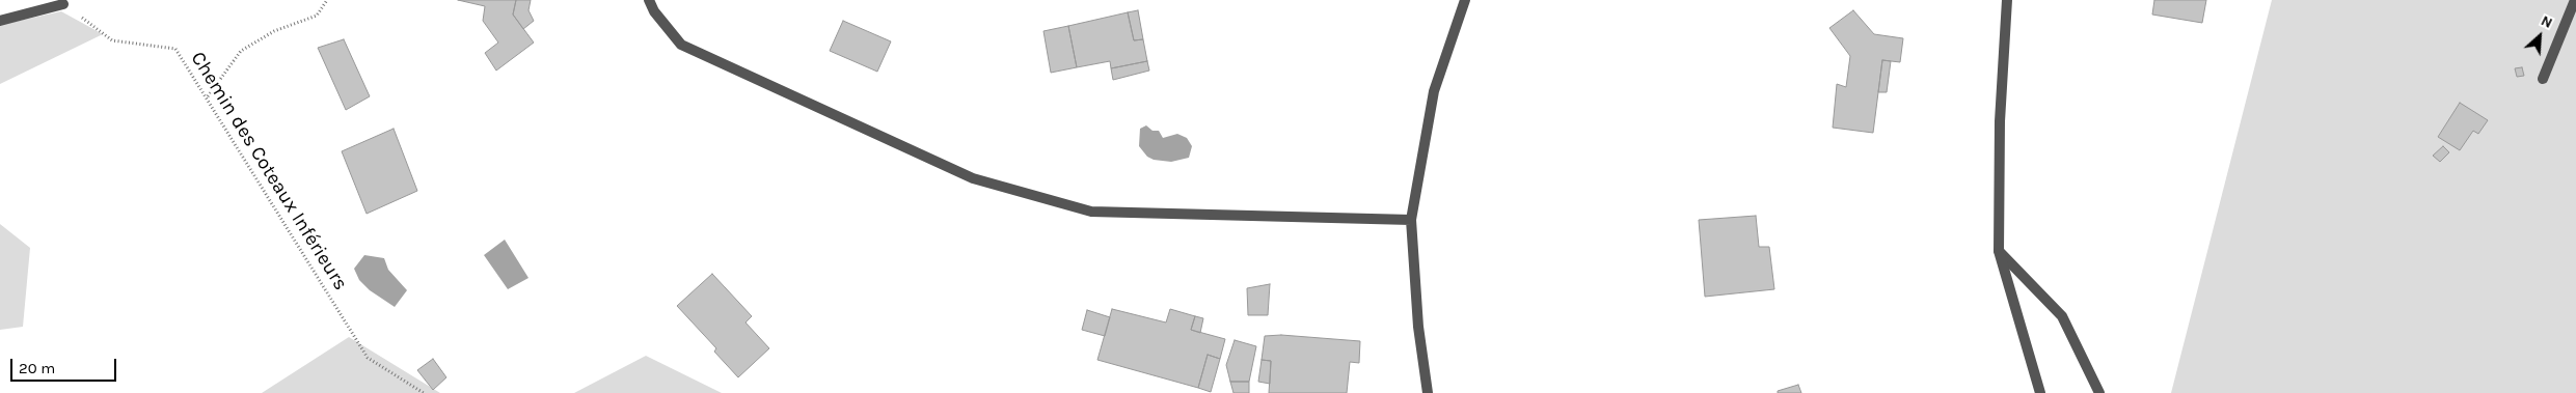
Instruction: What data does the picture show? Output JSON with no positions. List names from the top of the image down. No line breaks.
{"streets":{"path":["Chemin des Coteaux Inférieurs"]},"scale_bar":"20 m","north":"top right"}
